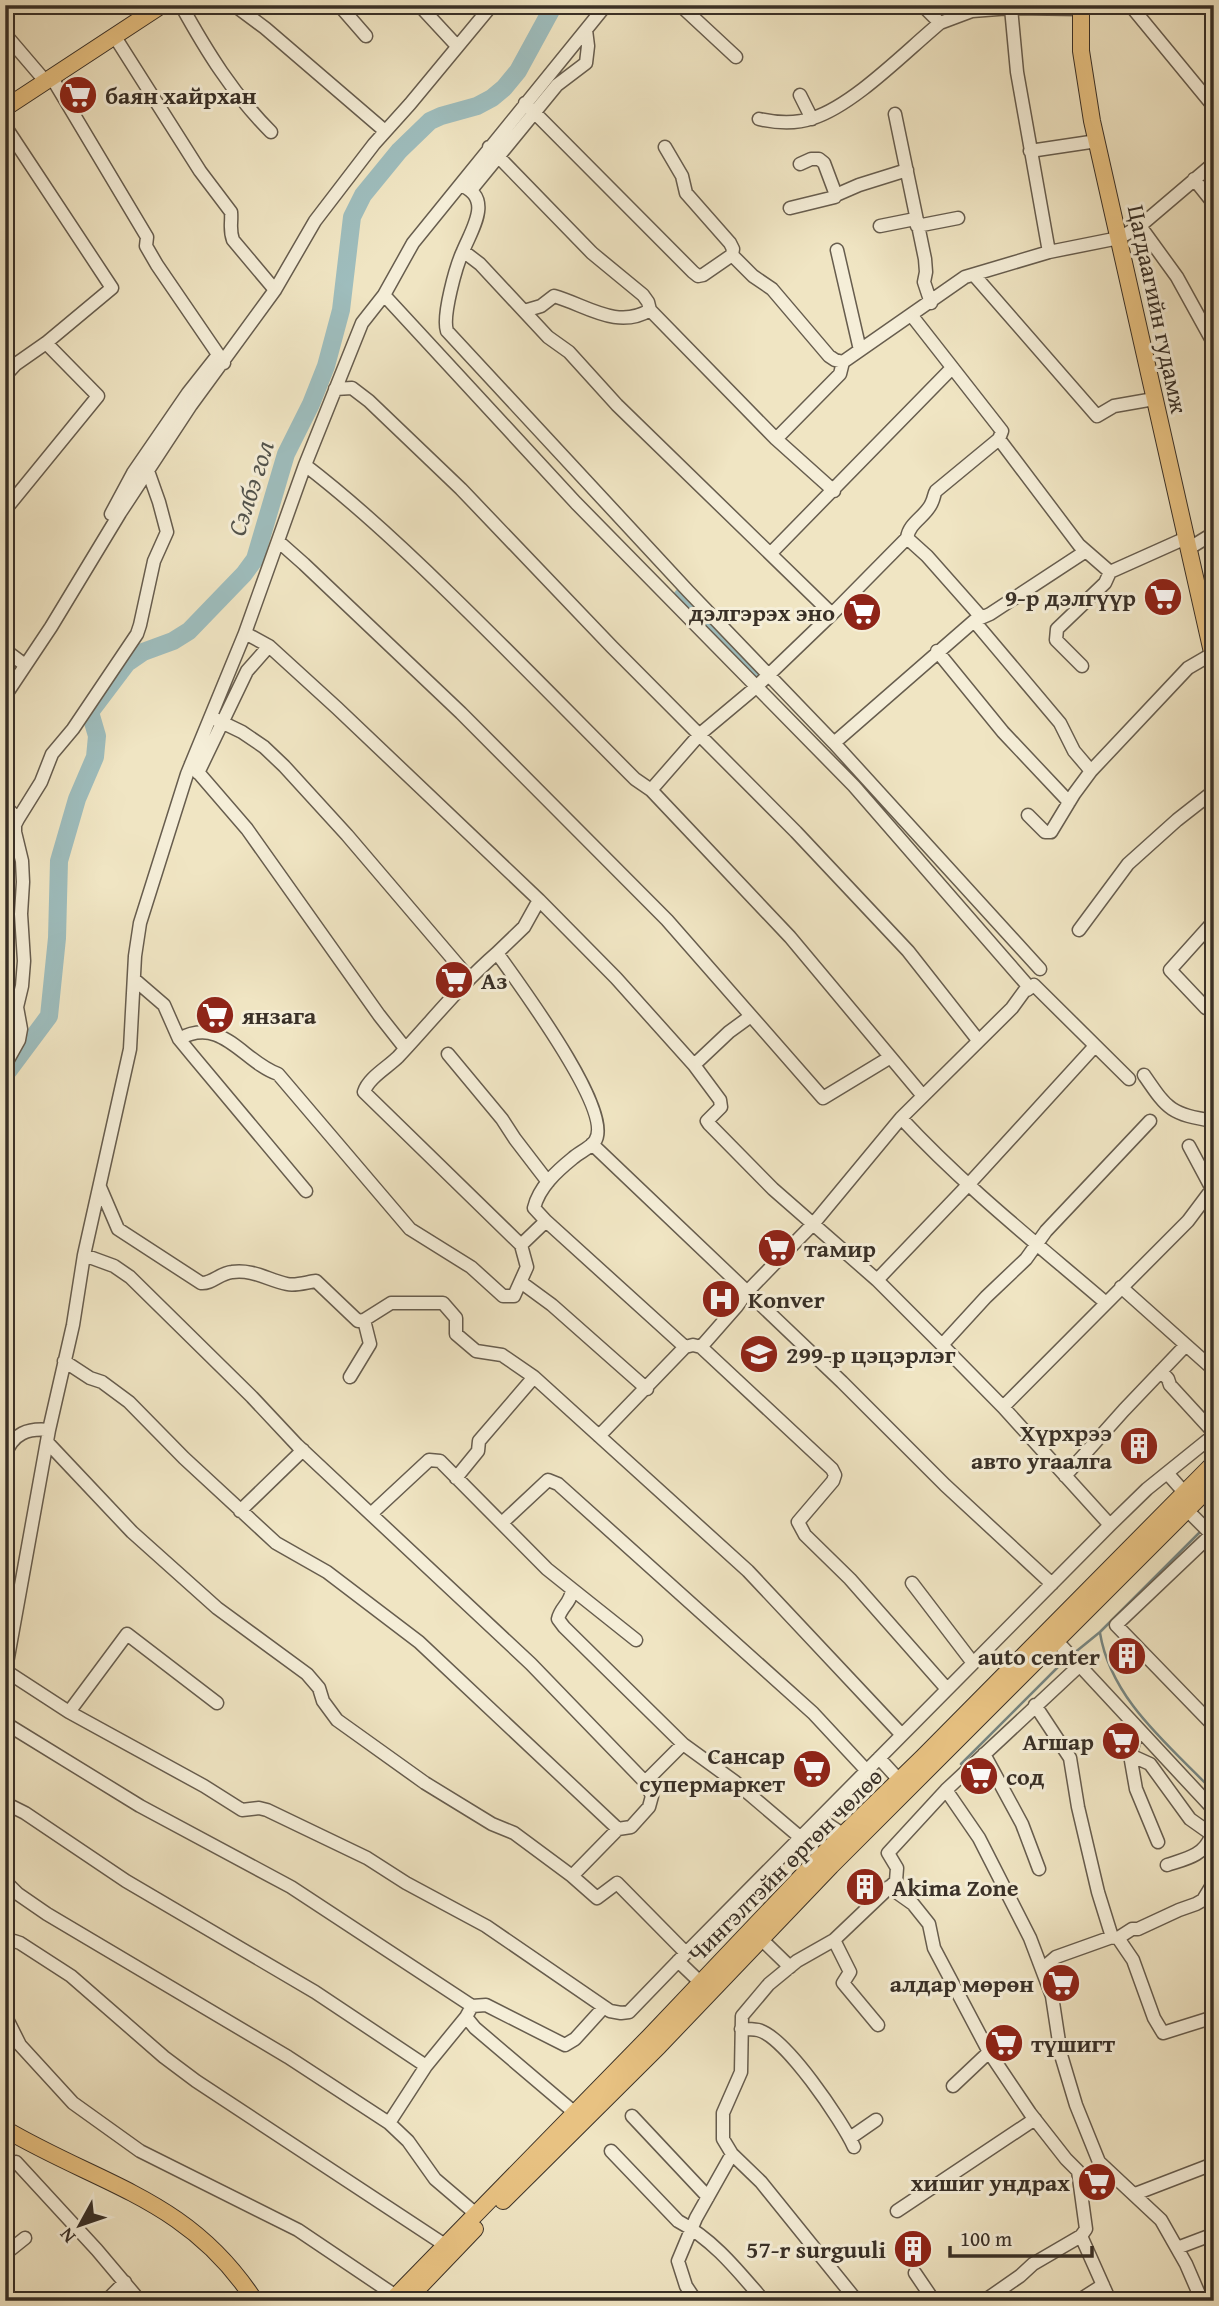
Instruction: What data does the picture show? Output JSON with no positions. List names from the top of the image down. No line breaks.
{"streets":{"main road":["Цагдаагийн гудамж","Чингэлтэйн өргөн чөлөө"]},"water":["Сэлбэ гол"],"places":{"supermarket":["баян хайрхан","9-р дэлгүүр","дэлгэрэх эно","Аз","янзага","тамир","Агшар","Сансар супермаркет","сод","алдар мөрөн","түшигт","хишиг ундрах"],"hospital":["Konver"],"school or university":["299-р цэцэрлэг"],"building":["Хүрхрээ авто угаалга","auto center","Akima Zone","57-r surguuli"]},"scale_bar":"100 m","north":"bottom left"}
